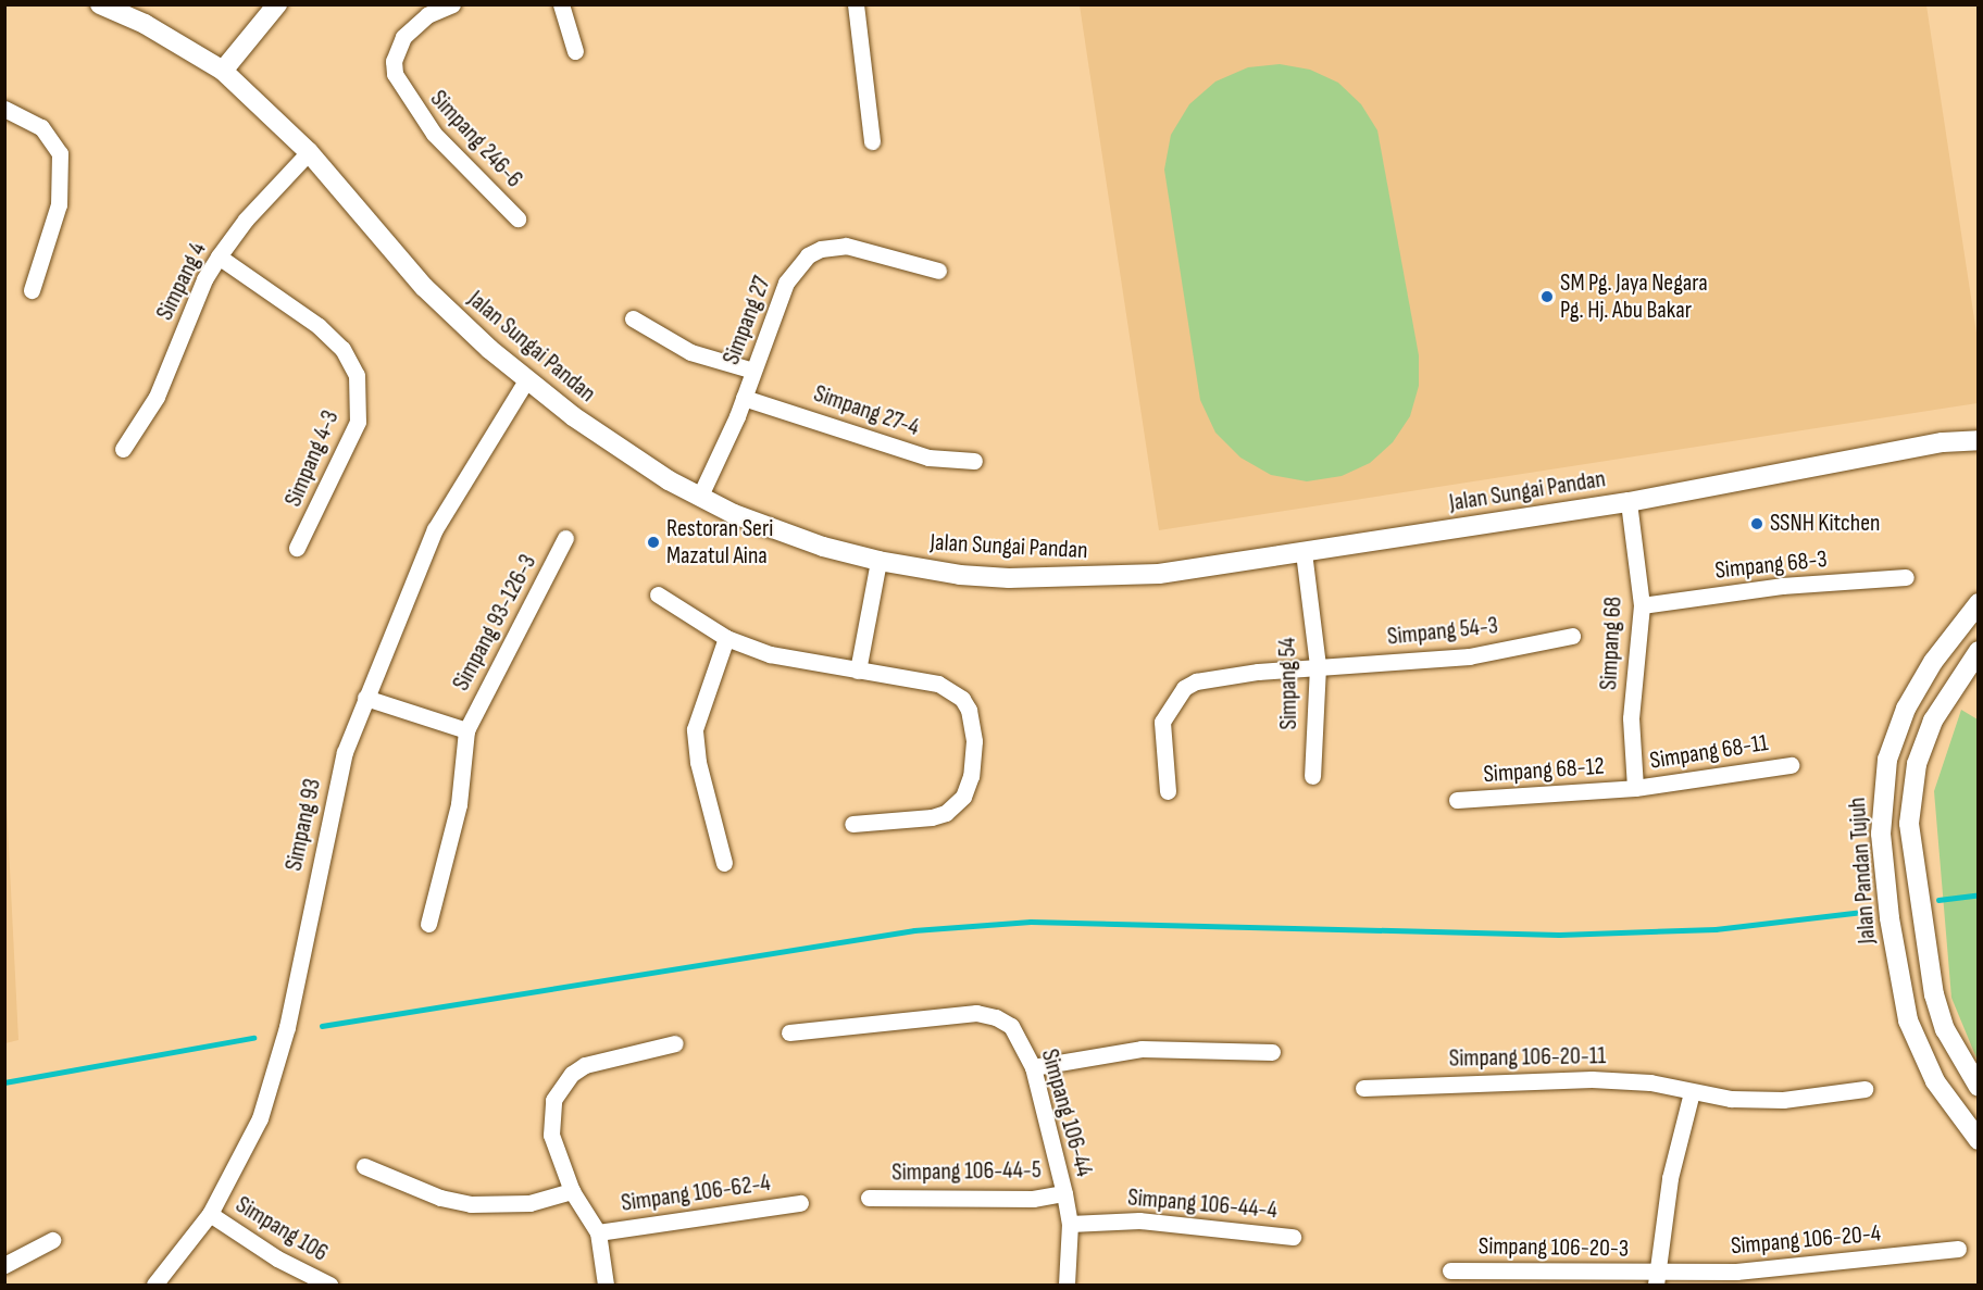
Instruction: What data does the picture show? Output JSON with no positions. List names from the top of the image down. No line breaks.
{"streets":{"street":["Simpang 246-6","Simpang 4","Simpang 27","Jalan Sungai Pandan","Simpang 27-4","Simpang 4-3","Simpang 68-3","Simpang 93-126-3","Simpang 54-3","Simpang 68","Simpang 54","Simpang 68-11","Simpang 68-12","Simpang 93","Jalan Pandan Tujuh","Simpang 106-20-11","Simpang 106-44","Simpang 106-44-5","Simpang 106-62-4","Simpang 106-44-4","Simpang 106","Simpang 106-20-4","Simpang 106-20-3"]},"crossings":[["Simpang 4","Jalan Sungai Pandan"],["Simpang 4","Simpang 4-3"],["Simpang 27","Jalan Sungai Pandan"],["Simpang 27","Simpang 27-4"],["Jalan Sungai Pandan","Simpang 68"],["Jalan Sungai Pandan","Simpang 54"],["Jalan Sungai Pandan","Simpang 93"],["Simpang 68-3","Simpang 68"],["Simpang 54-3","Simpang 54"],["Simpang 68","Simpang 68-11"],["Simpang 68","Simpang 68-12"],["Simpang 68-11","Simpang 68-12"],["Simpang 93","Simpang 106"],["Simpang 106-44","Simpang 106-44-5"],["Simpang 106-44","Simpang 106-44-4"],["Simpang 106-20-4","Simpang 106-20-3"]],"places":["SM Pg. Jaya Negara Pg. Hj. Abu Bakar","SSNH Kitchen","Restoran Seri Mazatul Aina"]}
